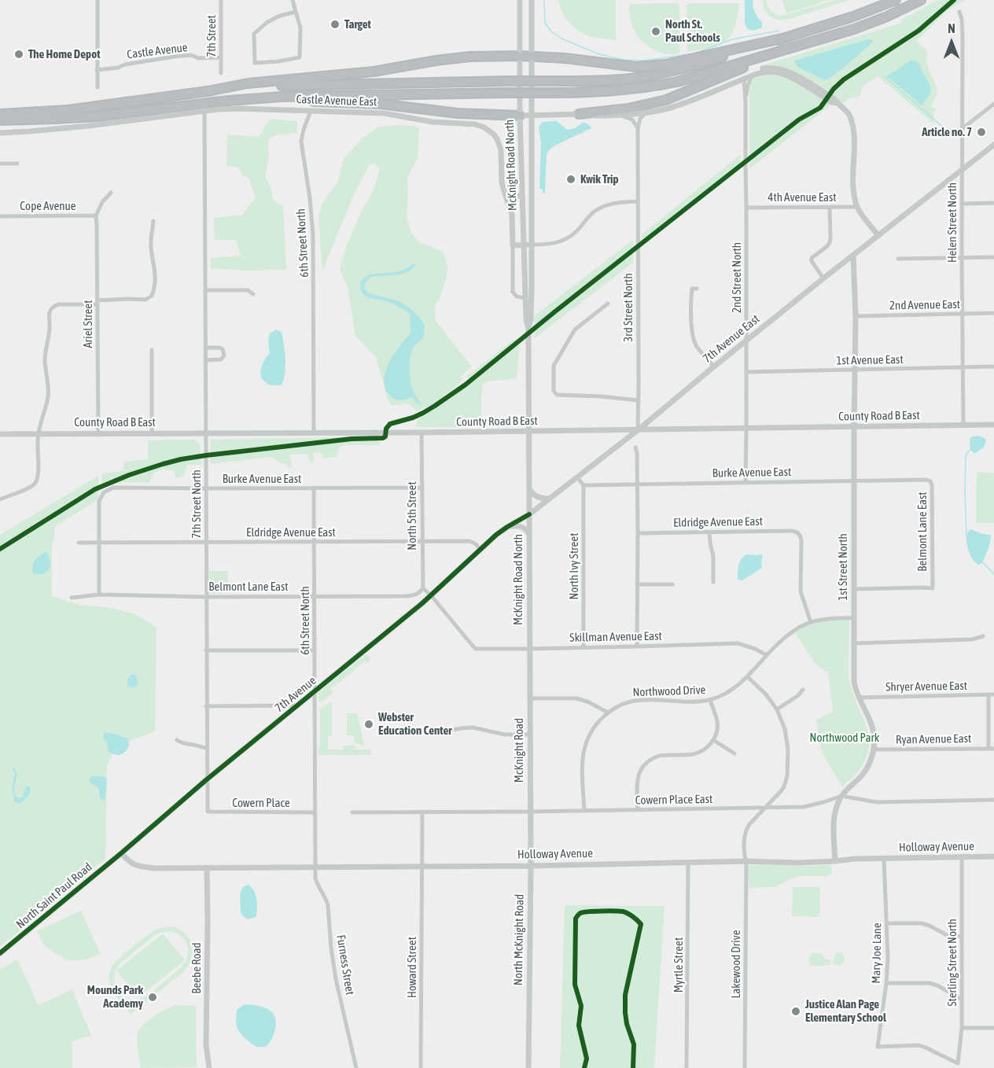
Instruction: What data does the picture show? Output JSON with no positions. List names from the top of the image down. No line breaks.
{"streets":{"street":["7th Street","Castle Avenue","Castle Avenue East","McKnight Road North","4th Avenue East","Cope Avenue","Helen Street North","6th Street North","2nd Street North","2nd Avenue East","3rd Street North","Ariel Street","7th Avenue East","1st Avenue East","County Road B East","Burke Avenue East","7th Street North","North 5th Street","Eldridge Avenue East","Belmont Lane East","North Ivy Street","1st Street North","Skillman Avenue East","Shryer Avenue East","Northwood Drive","7th Avenue","Ryan Avenue East","McKnight Road","Cowern Place East","Cowern Place","Holloway Avenue","North Saint Paul Road","North McKnight Road","Mary Joe Lane","Sterling Street North","Lakewood Drive","Furness Street","Myrtle Street","Howard Street","Beebe Road"]},"crossings":[["7th Street","Castle Avenue"],["Castle Avenue East","McKnight Road North"],["Castle Avenue East","6th Street North"],["Castle Avenue East","7th Street North"],["McKnight Road North","7th Avenue East"],["McKnight Road North","County Road B East"],["McKnight Road North","Skillman Avenue East"],["McKnight Road North","McKnight Road"],["4th Avenue East","2nd Street North"],["Cope Avenue","Ariel Street"],["Helen Street North","2nd Avenue East"],["Helen Street North","7th Avenue East"],["Helen Street North","1st Avenue East"],["Helen Street North","County Road B East"],["6th Street North","County Road B East"],["6th Street North","Burke Avenue East"],["6th Street North","Eldridge Avenue East"],["6th Street North","Belmont Lane East"],["6th Street North","7th Avenue"],["6th Street North","Cowern Place"],["6th Street North","Holloway Avenue"],["6th Street North","Furness Street"],["2nd Street North","7th Avenue East"],["2nd Street North","1st Avenue East"],["2nd Street North","County Road B East"],["2nd Street North","Burke Avenue East"],["2nd Avenue East","1st Street North"],["3rd Street North","7th Avenue East"],["3rd Street North","County Road B East"],["Ariel Street","County Road B East"],["7th Avenue East","County Road B East"],["7th Avenue East","Eldridge Avenue East"],["7th Avenue East","1st Street North"],["7th Avenue East","7th Avenue"],["1st Avenue East","1st Street North"],["County Road B East","7th Street North"],["County Road B East","North 5th Street"],["County Road B East","1st Street North"],["Burke Avenue East","7th Street North"],["Burke Avenue East","North 5th Street"],["Burke Avenue East","Eldridge Avenue East"],["Burke Avenue East","Belmont Lane East"],["Burke Avenue East","North Ivy Street"],["Burke Avenue East","1st Street North"],["7th Street North","Eldridge Avenue East"],["7th Street North","Belmont Lane East"],["7th Street North","7th Avenue"],["7th Street North","Cowern Place"],["North 5th Street","Eldridge Avenue East"],["North 5th Street","Belmont Lane East"],["Eldridge Avenue East","7th Avenue"],["Belmont Lane East","1st Street North"],["North Ivy Street","Skillman Avenue East"],["1st Street North","Shryer Avenue East"],["1st Street North","Ryan Avenue East"],["1st Street North","Cowern Place East"],["1st Street North","Holloway Avenue"],["Skillman Avenue East","Northwood Drive"],["Skillman Avenue East","7th Avenue"],["Northwood Drive","Cowern Place East"],["Northwood Drive","Lakewood Drive"],["7th Avenue","Holloway Avenue"],["7th Avenue","North Saint Paul Road"],["McKnight Road","Cowern Place East"],["McKnight Road","North McKnight Road"],["Cowern Place East","North McKnight Road"],["Cowern Place East","Lakewood Drive"],["Holloway Avenue","North Saint Paul Road"],["Holloway Avenue","North McKnight Road"],["Holloway Avenue","Mary Joe Lane"],["Holloway Avenue","Sterling Street North"],["Holloway Avenue","Lakewood Drive"],["Holloway Avenue","Furness Street"],["Holloway Avenue","Myrtle Street"],["Holloway Avenue","Howard Street"],["Holloway Avenue","Beebe Road"],["Mary Joe Lane","Sterling Street North"]],"parks":["Northwood Park"],"places":["Target","North St. Paul Schools","The Home Depot","Article no. 7","Kwik Trip","Webster Education Center","Mounds Park Academy","Justice Alan Page Elementary School"],"north":"top"}
